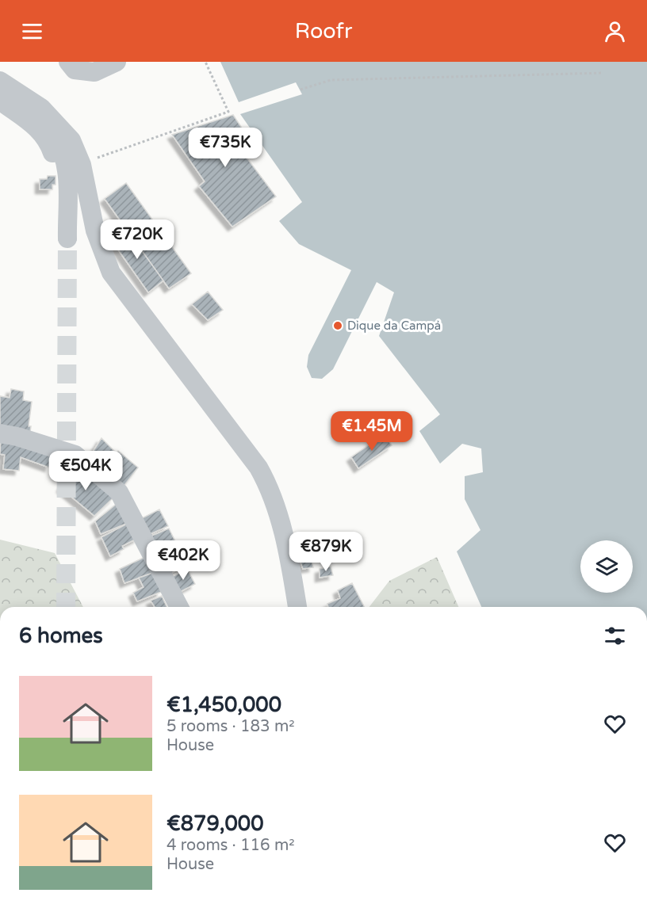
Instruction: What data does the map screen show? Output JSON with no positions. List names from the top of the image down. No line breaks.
{"places":["Dique da Campá"],"page":{"header":"Roofr","price":["€735K","€720K","€1.45M","€504K","€879K","€402K"],"heading":"6 homes","list":[{"name":"€1,450,000","note":"5 rooms · 183 m² · House"},{"name":"€879,000","note":"4 rooms · 116 m² · House"}]}}
